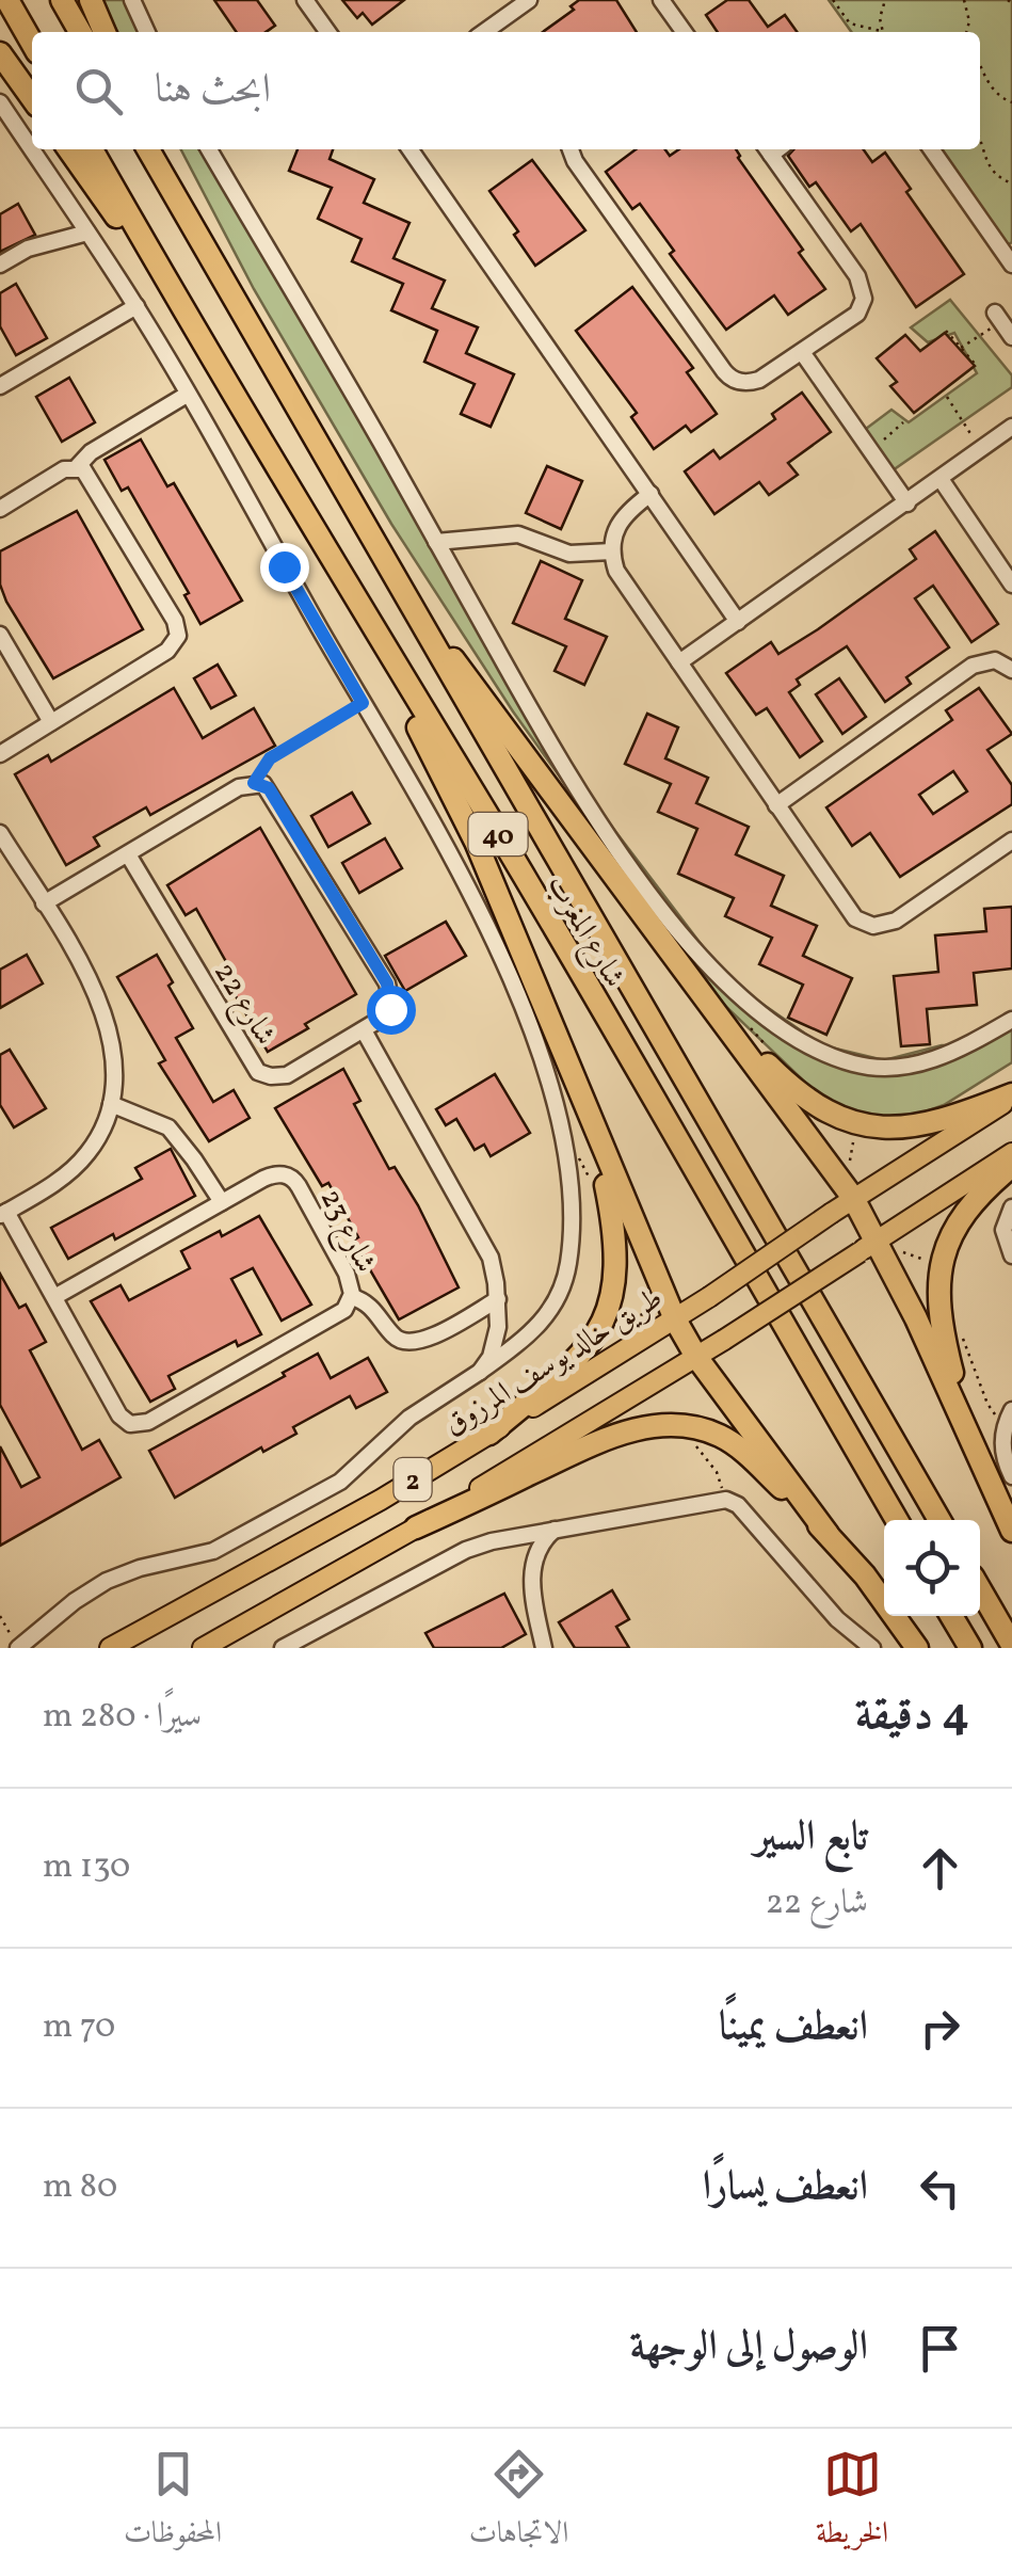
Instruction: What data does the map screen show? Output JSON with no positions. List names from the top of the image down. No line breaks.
{"streets":{"highway":["40","شارع المغرب"],"main road":["طريق خالد يوسف المرزوق","2"],"street":["شارع 22","شارع 23"]},"page":{"search":"ابحث هنا","heading":["4 دقيقة","سيرًا · 280 m"],"list":[["تابع السير","شارع 22","130 m"],["انعطف يمينًا","70 m"],["انعطف يسارًا","80 m"],"الوصول إلى الوجهة"],"nav":["الخريطة","الاتجاهات","المحفوظات"]}}
